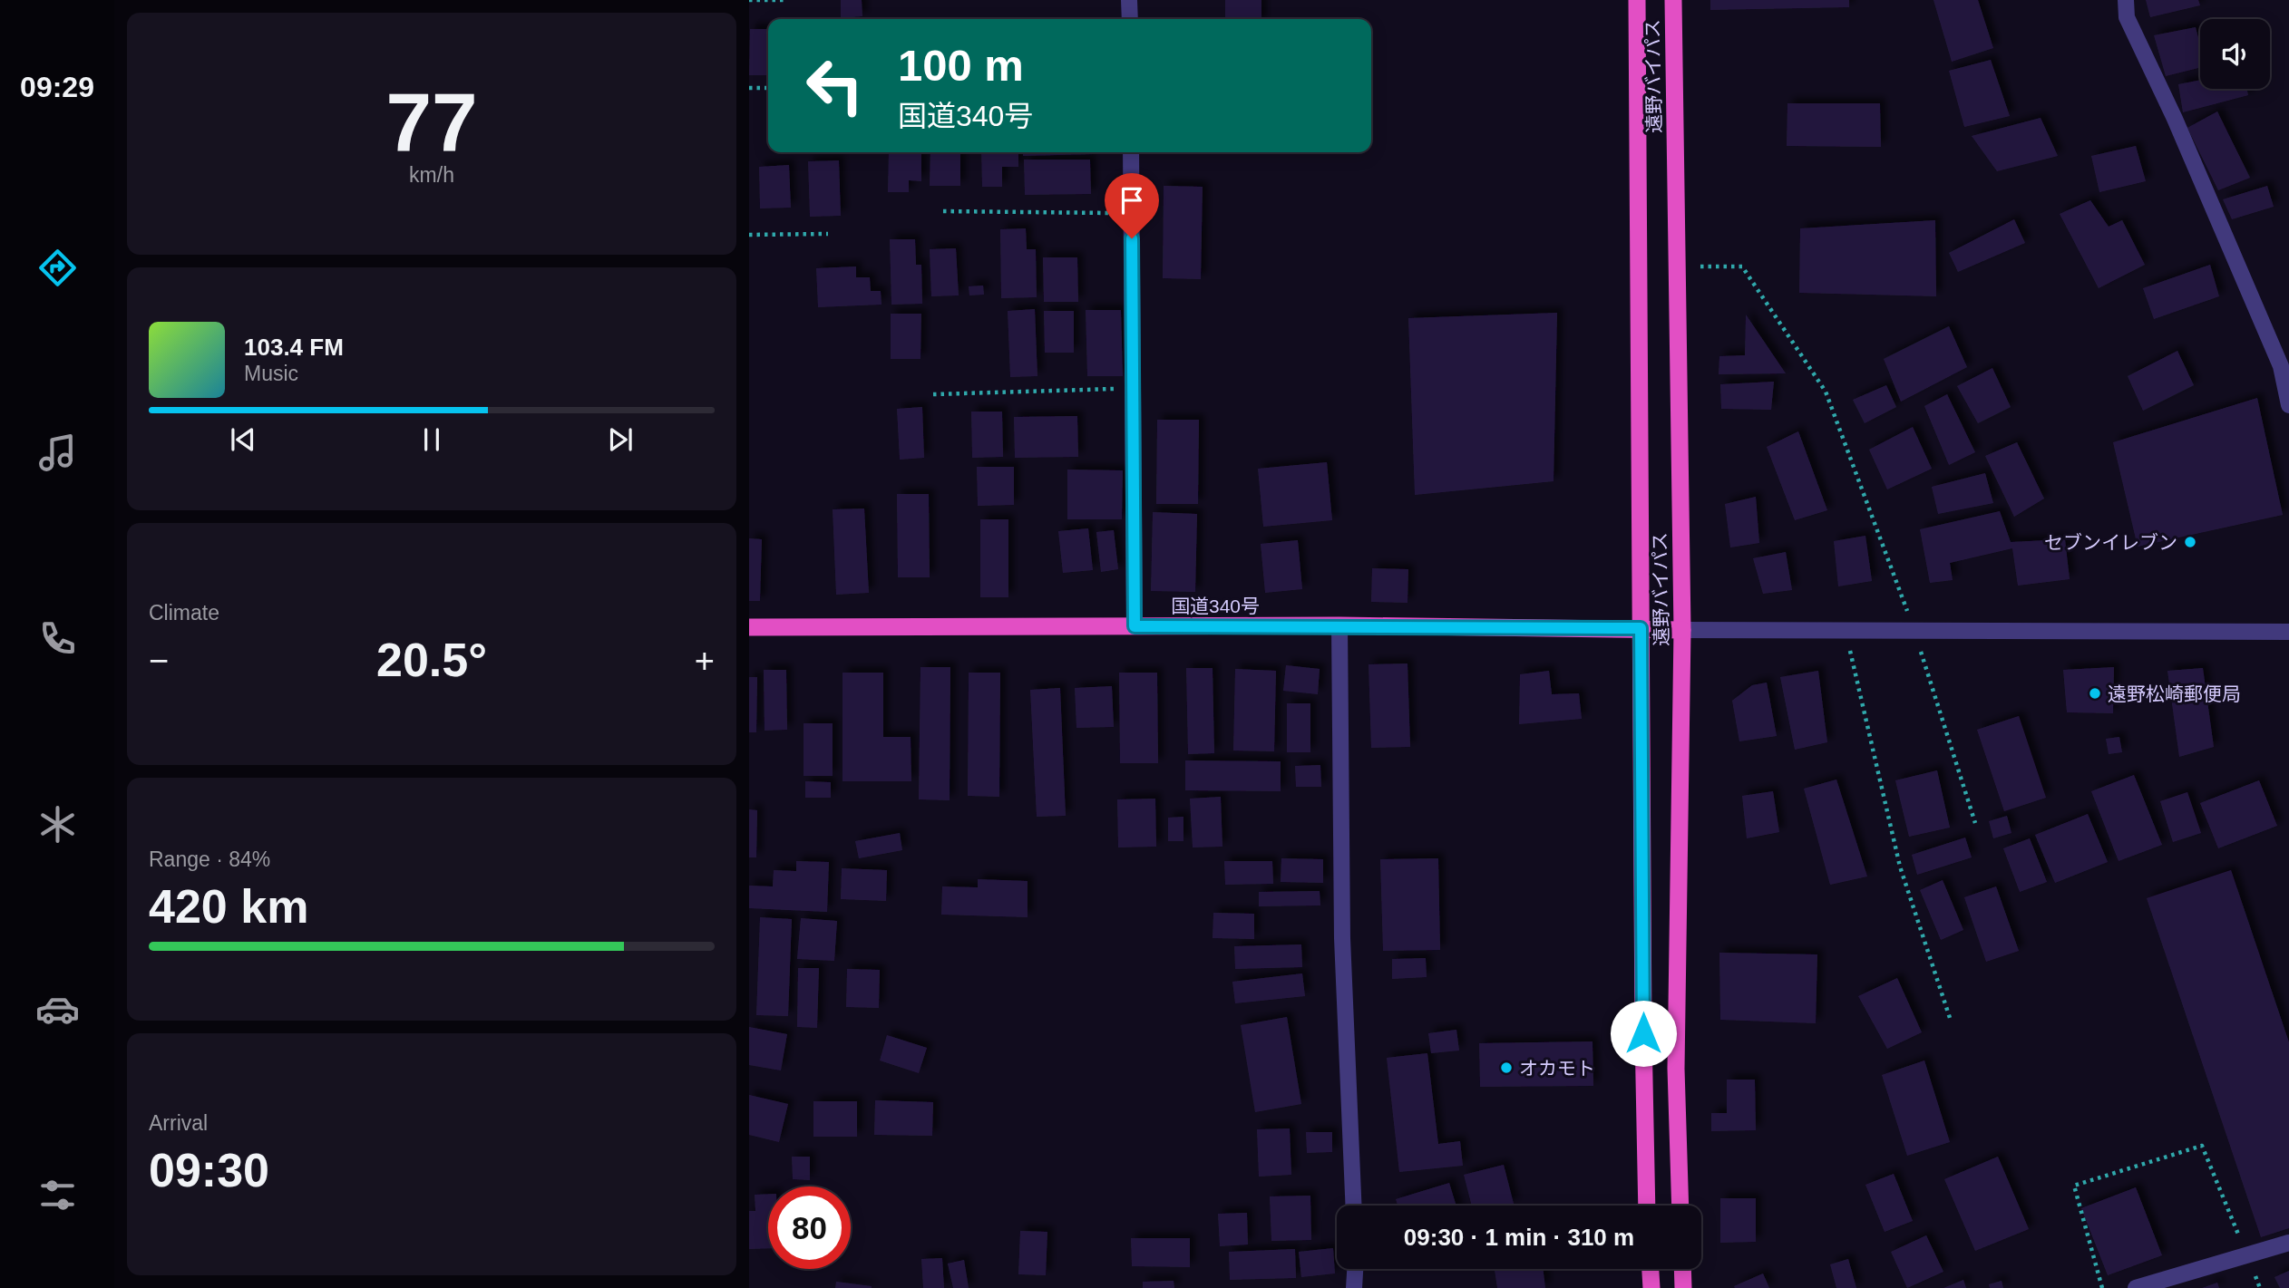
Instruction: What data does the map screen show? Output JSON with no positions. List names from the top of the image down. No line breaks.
{"streets":{"highway":["遠野バイパス","国道340号"]},"crossings":[["遠野バイパス","国道340号"]],"places":["セブンイレブン","遠野松崎郵便局","オカモト"],"page":{"tabs":"09:29","tile":[["77","km/h"],"Climate",["Range · 84%","420 km"],["Arrival","09:30"]],"turn":["100 m","国道340号"],"song":["103.4 FM","Music"],"heat":["−","20.5°","+"],"limit":"80","trip":"09:30 · 1 min · 310 m"}}
